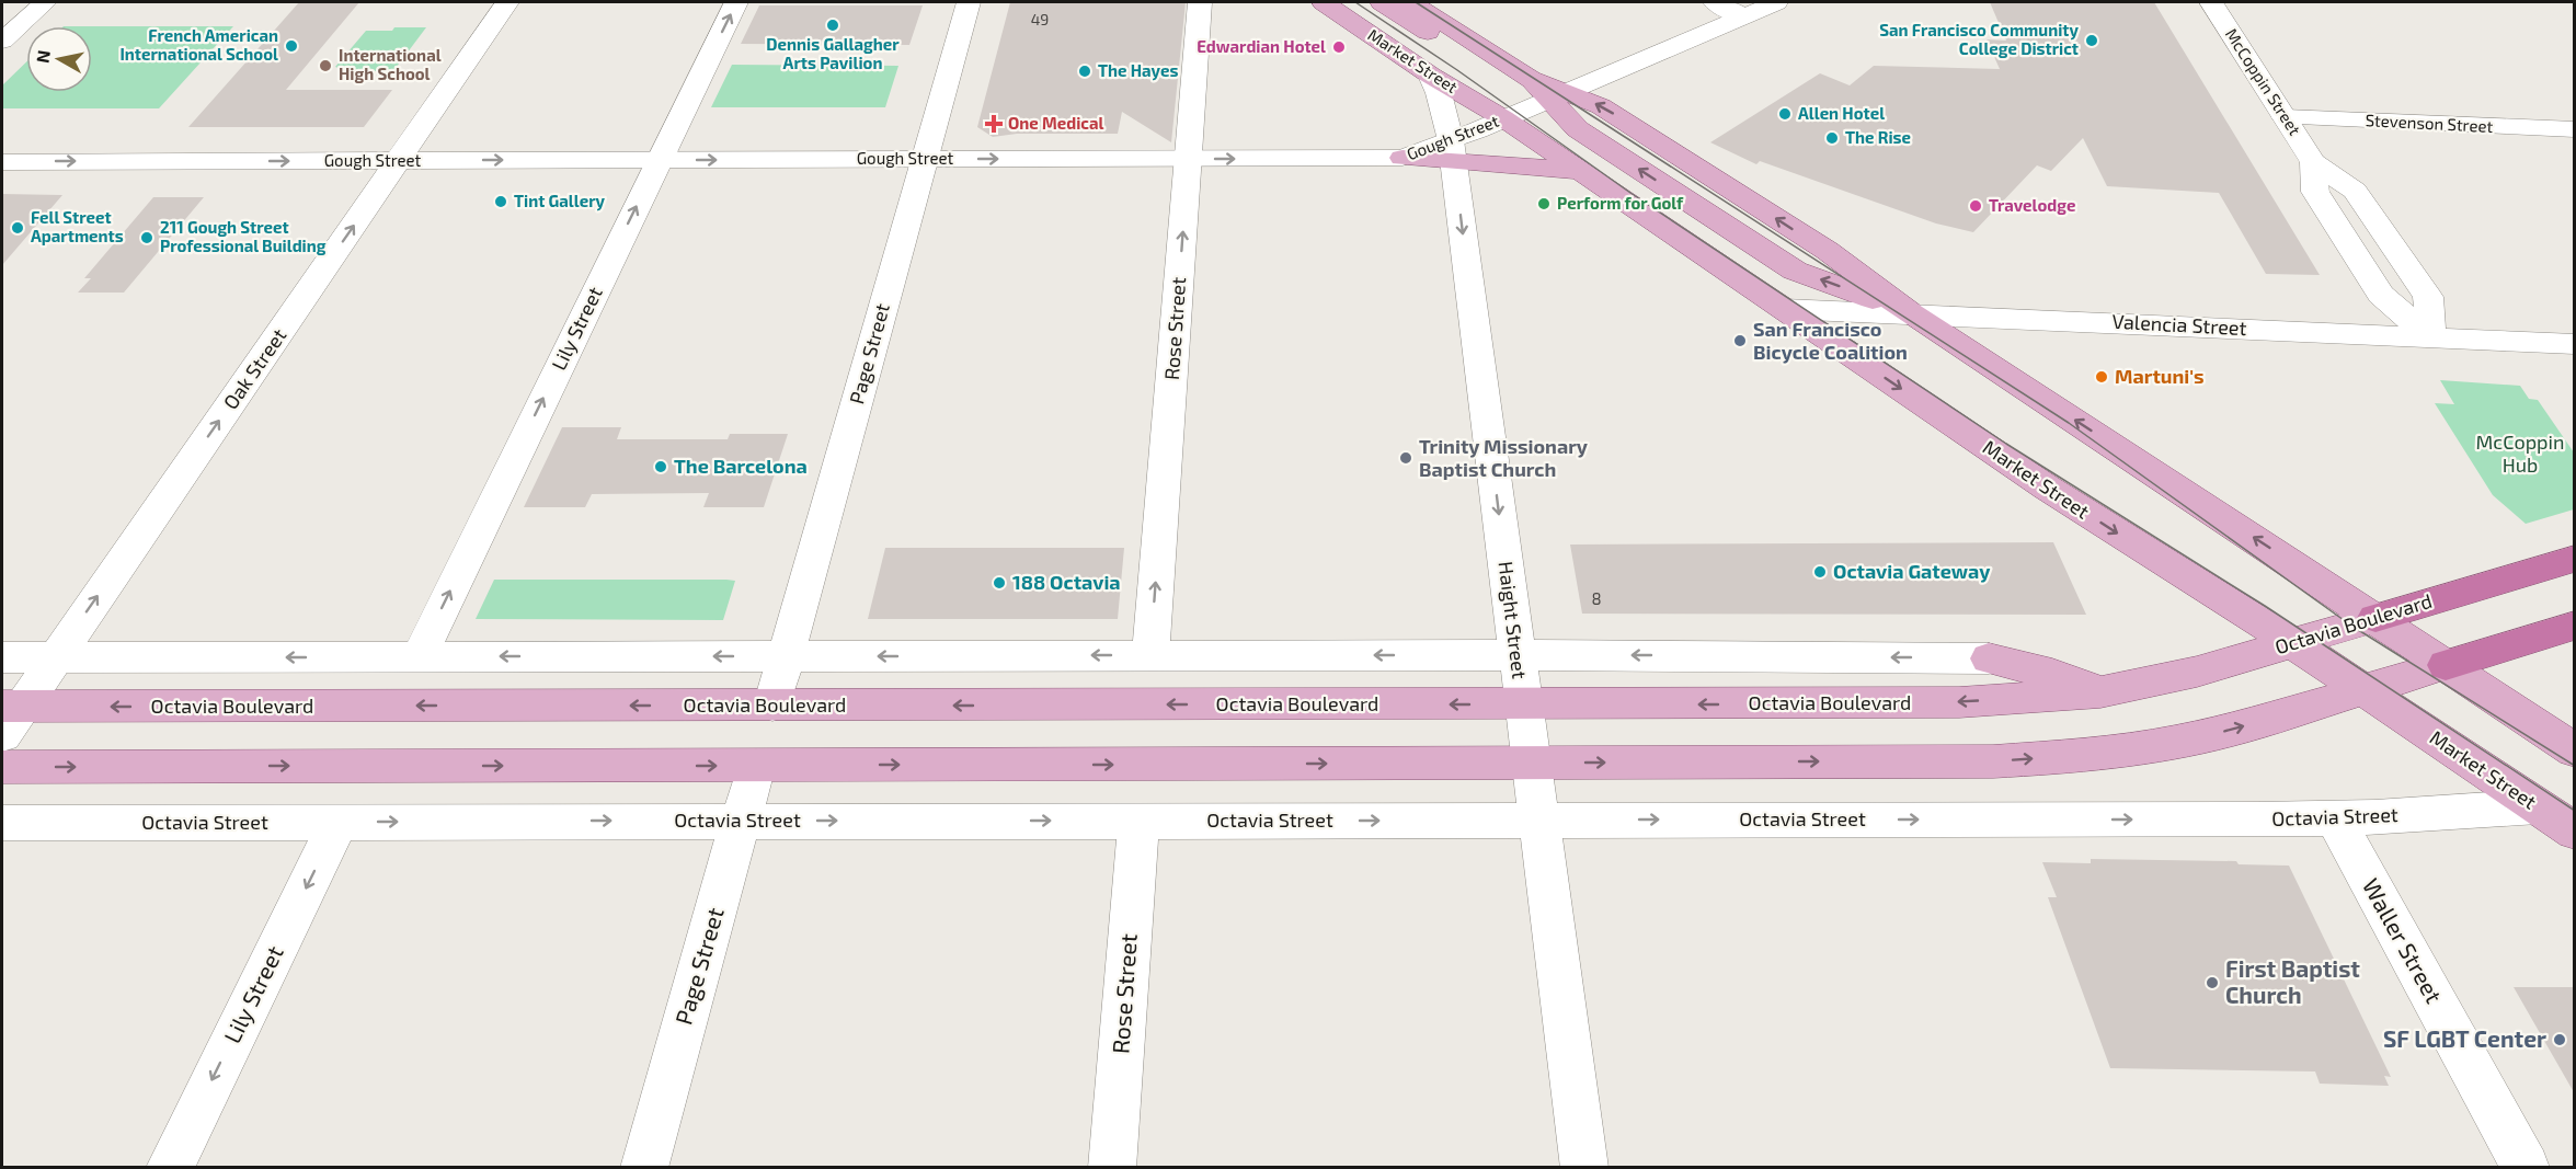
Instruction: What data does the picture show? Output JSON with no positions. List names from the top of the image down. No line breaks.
{"streets":{"highway":["Octavia Boulevard"],"main road":["Market Street"],"street":["McCoppin Street","Stevenson Street","Gough Street","Valencia Street","Lily Street","Rose Street","Page Street","Oak Street","Haight Street","Octavia Street","Waller Street"]},"crossings":[["Market Street","Gough Street"],["Market Street","Valencia Street"],["Market Street","Haight Street"],["Market Street","Octavia Boulevard"],["Market Street","Octavia Street"],["McCoppin Street","Stevenson Street"],["McCoppin Street","Valencia Street"],["Gough Street","Lily Street"],["Gough Street","Rose Street"],["Gough Street","Page Street"],["Gough Street","Oak Street"],["Gough Street","Haight Street"],["Lily Street","Octavia Street"],["Rose Street","Octavia Street"],["Page Street","Octavia Boulevard"],["Page Street","Octavia Street"],["Oak Street","Octavia Boulevard"],["Haight Street","Octavia Boulevard"],["Haight Street","Octavia Street"],["Octavia Street","Waller Street"]],"one_way":["Gough Street","Rose Street","Oak Street","Haight Street"],"parks":["McCoppin Hub"],"places":{"other":["Dennis Gallagher Arts Pavilion","San Francisco Community College District","French American International School","Edwardian Hotel","International High School","The Hayes","Allen Hotel","The Rise","Tint Gallery","Perform for Golf","Travelodge","Fell Street Apartments","211 Gough Street Professional Building","San Francisco Bicycle Coalition","Martuni's","Trinity Missionary Baptist Church","The Barcelona","Octavia Gateway","188 Octavia","First Baptist Church","SF LGBT Center"],"health":["One Medical"]},"house_numbers":["49","8"],"north":"left"}
